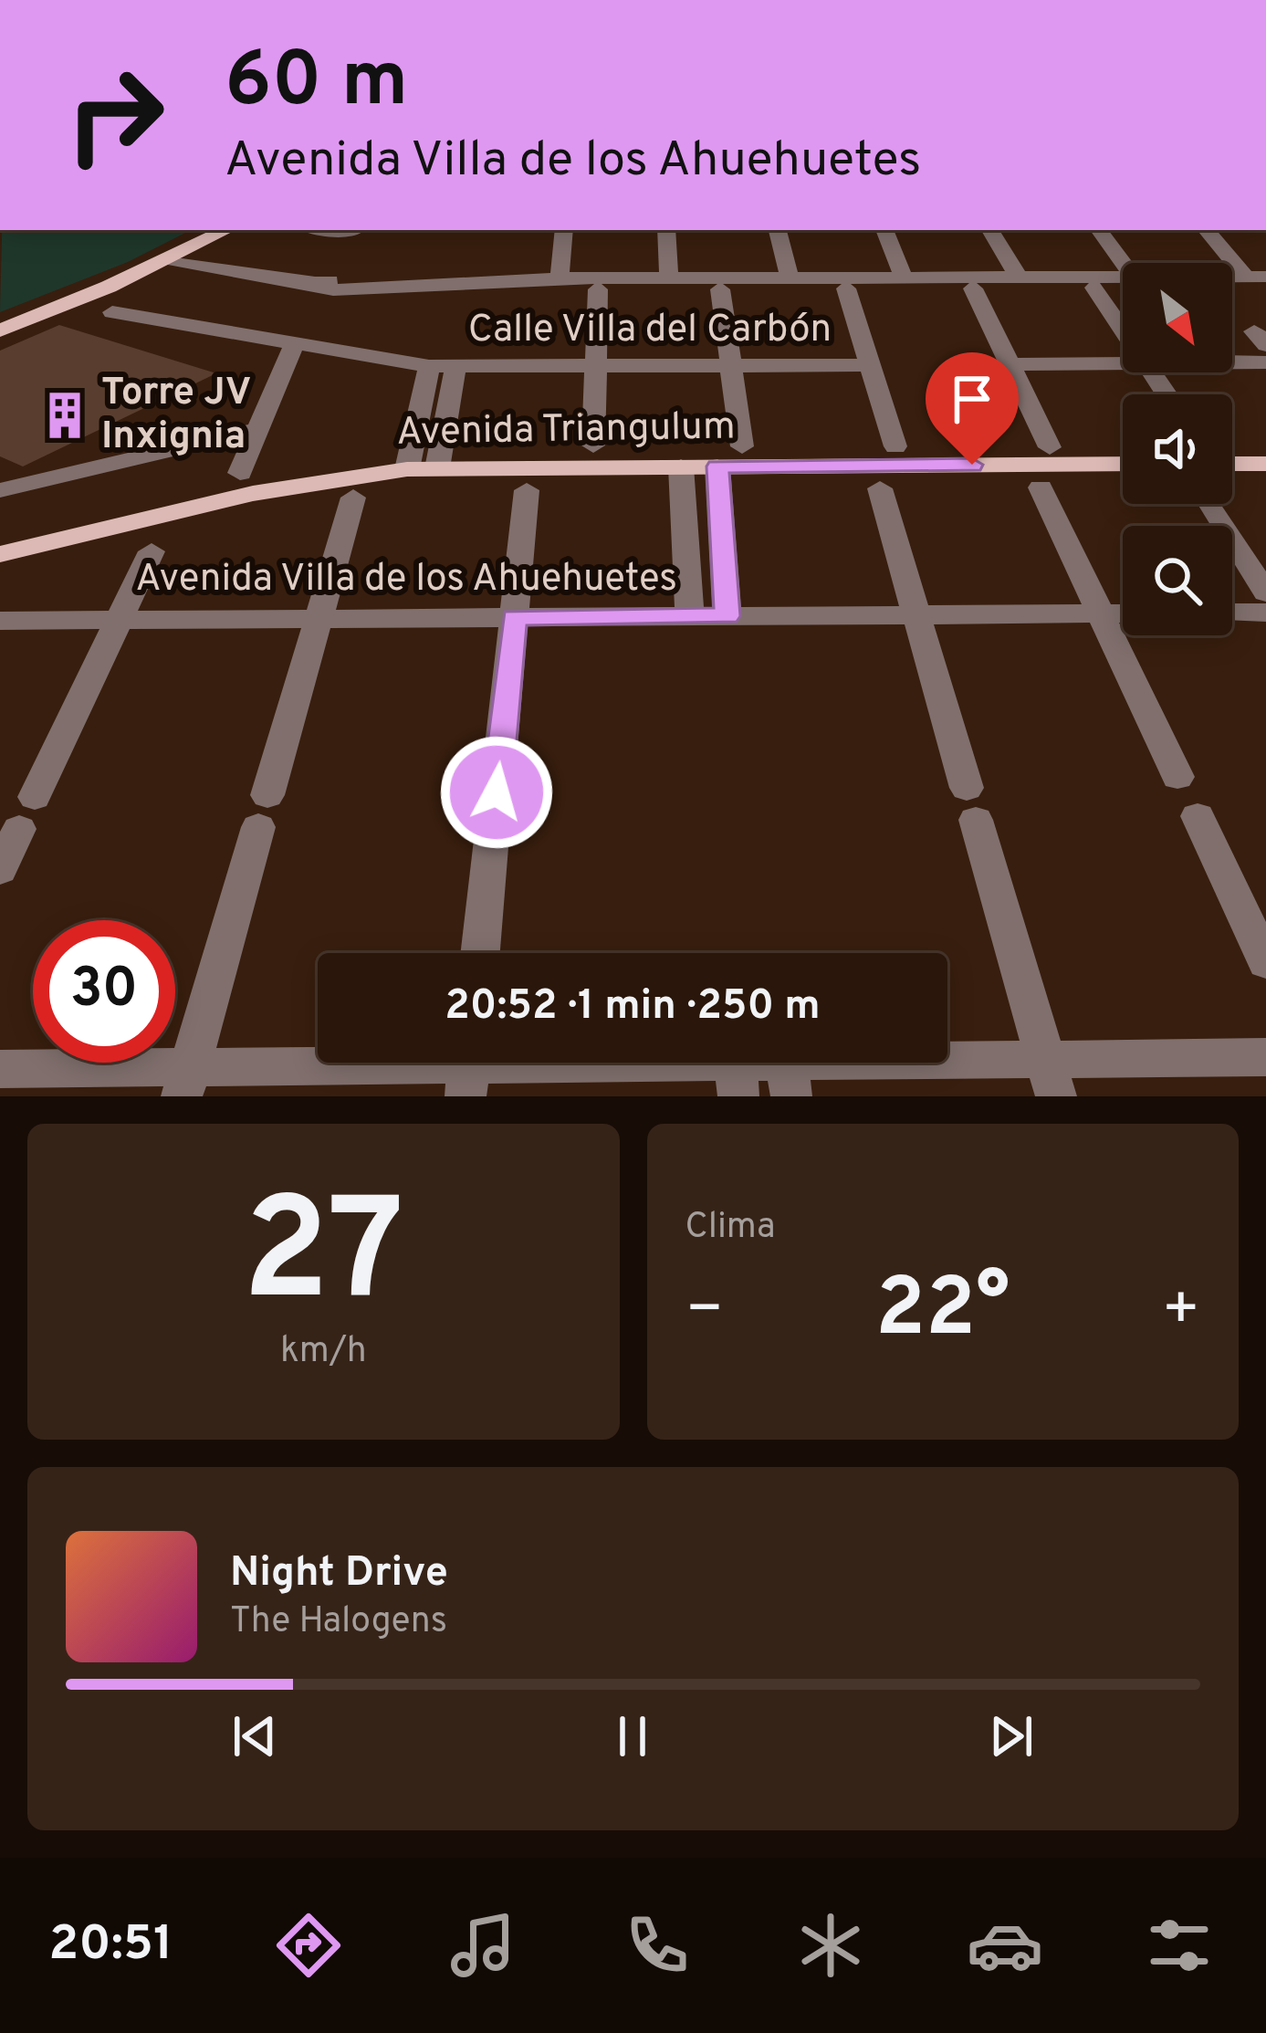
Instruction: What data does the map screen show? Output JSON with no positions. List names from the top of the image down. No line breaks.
{"streets":{"main road":["Avenida Triangulum"],"street":["Calle Villa del Carbón","Avenida Villa de los Ahuehuetes"]},"places":{"building":["Torre JV Inxignia"]},"north":"bottom right","page":{"turn":["60 m","Avenida Villa de los Ahuehuetes"],"limit":"30","trip":"20:52 · 1 min · 250 m","tile":[["27","km/h"],"Clima"],"heat":["−","22°","+"],"song":["Night Drive","The Halogens"],"tabs":"20:51"}}
